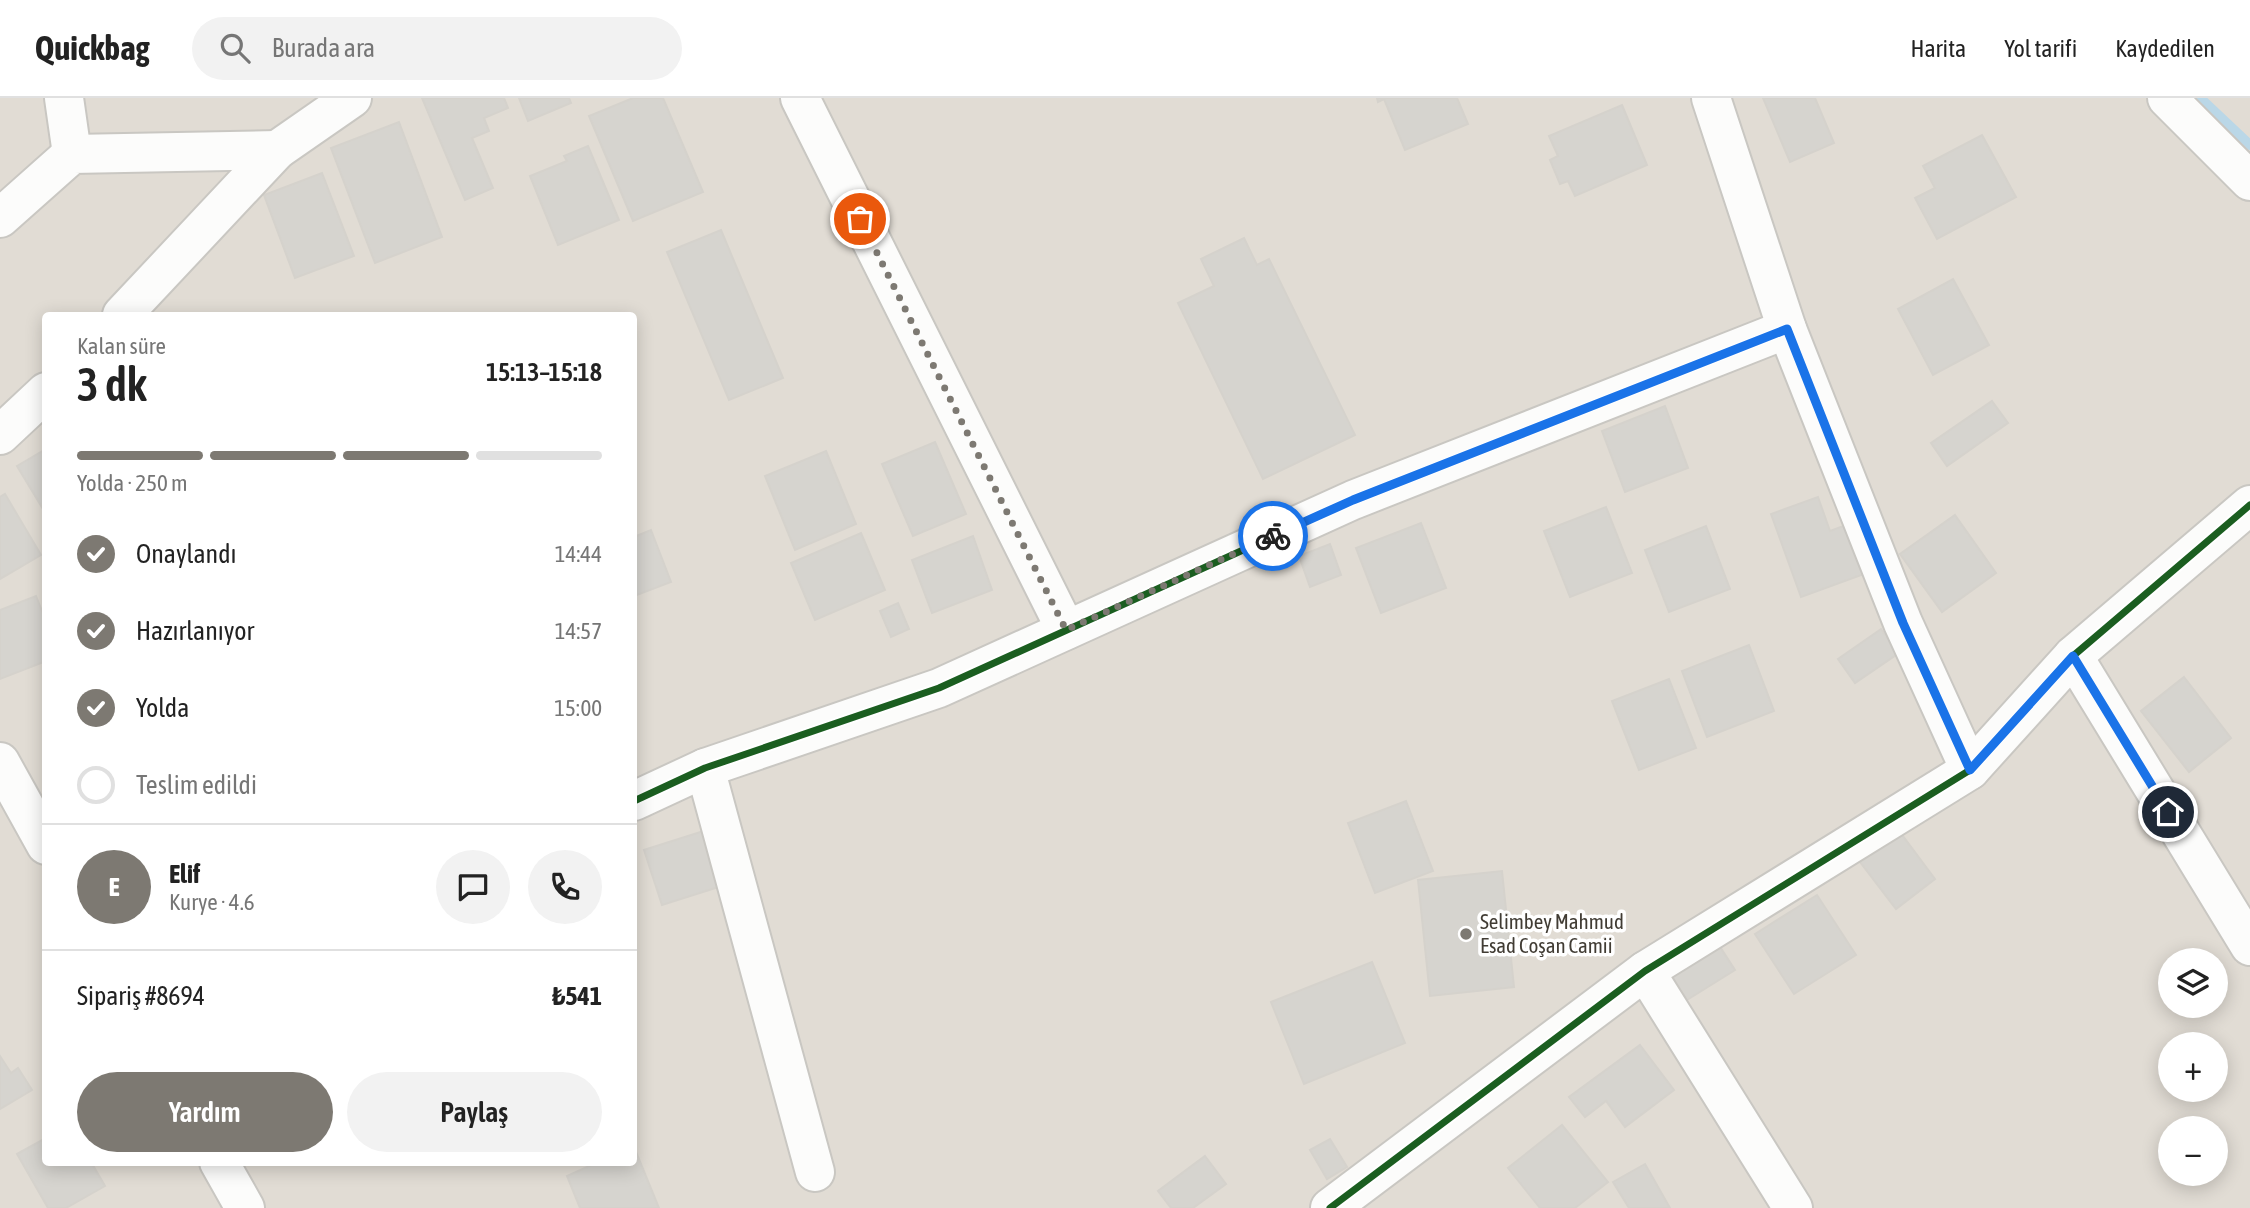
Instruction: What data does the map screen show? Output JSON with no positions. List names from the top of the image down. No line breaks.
{"places":["Selimbey Mahmud Esad Coşan Camii"],"page":{"header":"Quickbag","search":"Burada ara","nav":["Harita","Yol tarifi","Kaydedilen"],"heading":["3 dk","Kalan süre","15:13–15:18"],"panel":["Elif","Kurye · 4.6","Sipariş #8694","₺541"],"bar":"Yolda · 250 m","list":[["Onaylandı","14:44"],["Hazırlanıyor","14:57"],["Yolda","15:00"],"Teslim edildi"],"round":"E","map_buttons":["+","−"],"buttons":["Yardım","Paylaş"]}}
